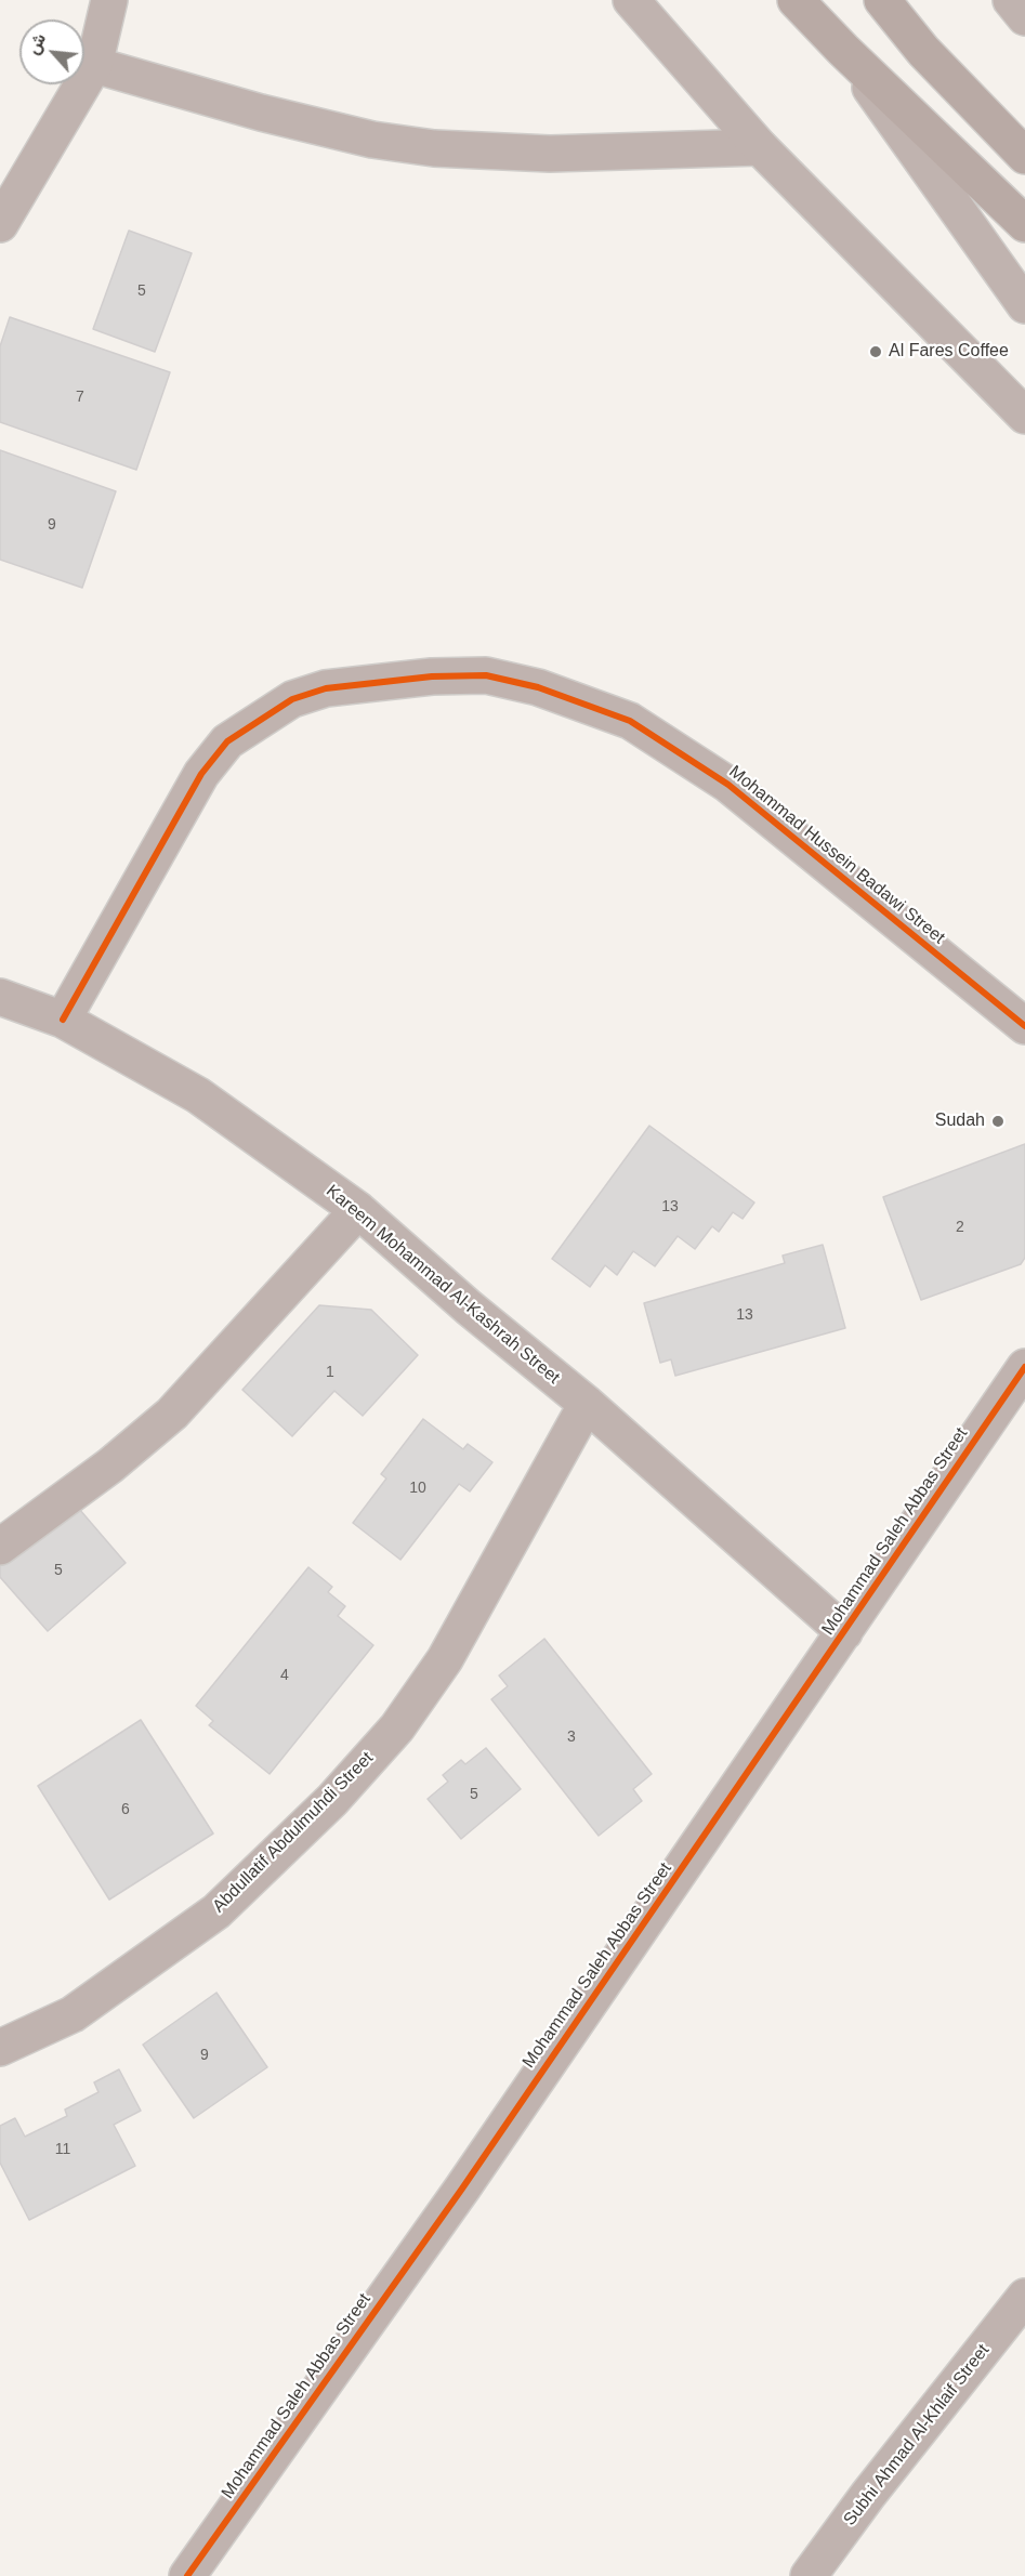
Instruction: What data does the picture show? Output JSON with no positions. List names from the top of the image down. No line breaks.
{"streets":{"street":["Mohammad Hussein Badawi Street","Kareem Mohammad Al-Kashrah Street","Mohammad Saleh Abbas Street","Abdullatif Abdulmuhdi Street","Subhi Ahmad Al-Khlaif Street"]},"crossings":[["Mohammad Hussein Badawi Street","Kareem Mohammad Al-Kashrah Street"],["Kareem Mohammad Al-Kashrah Street","Mohammad Saleh Abbas Street"],["Kareem Mohammad Al-Kashrah Street","Abdullatif Abdulmuhdi Street"]],"places":["Al Fares Coffee","Sudah"],"house_numbers":["5","7","9","13","2","13","1","10","5","4","3","5","6","9","11"],"north":"top left"}
